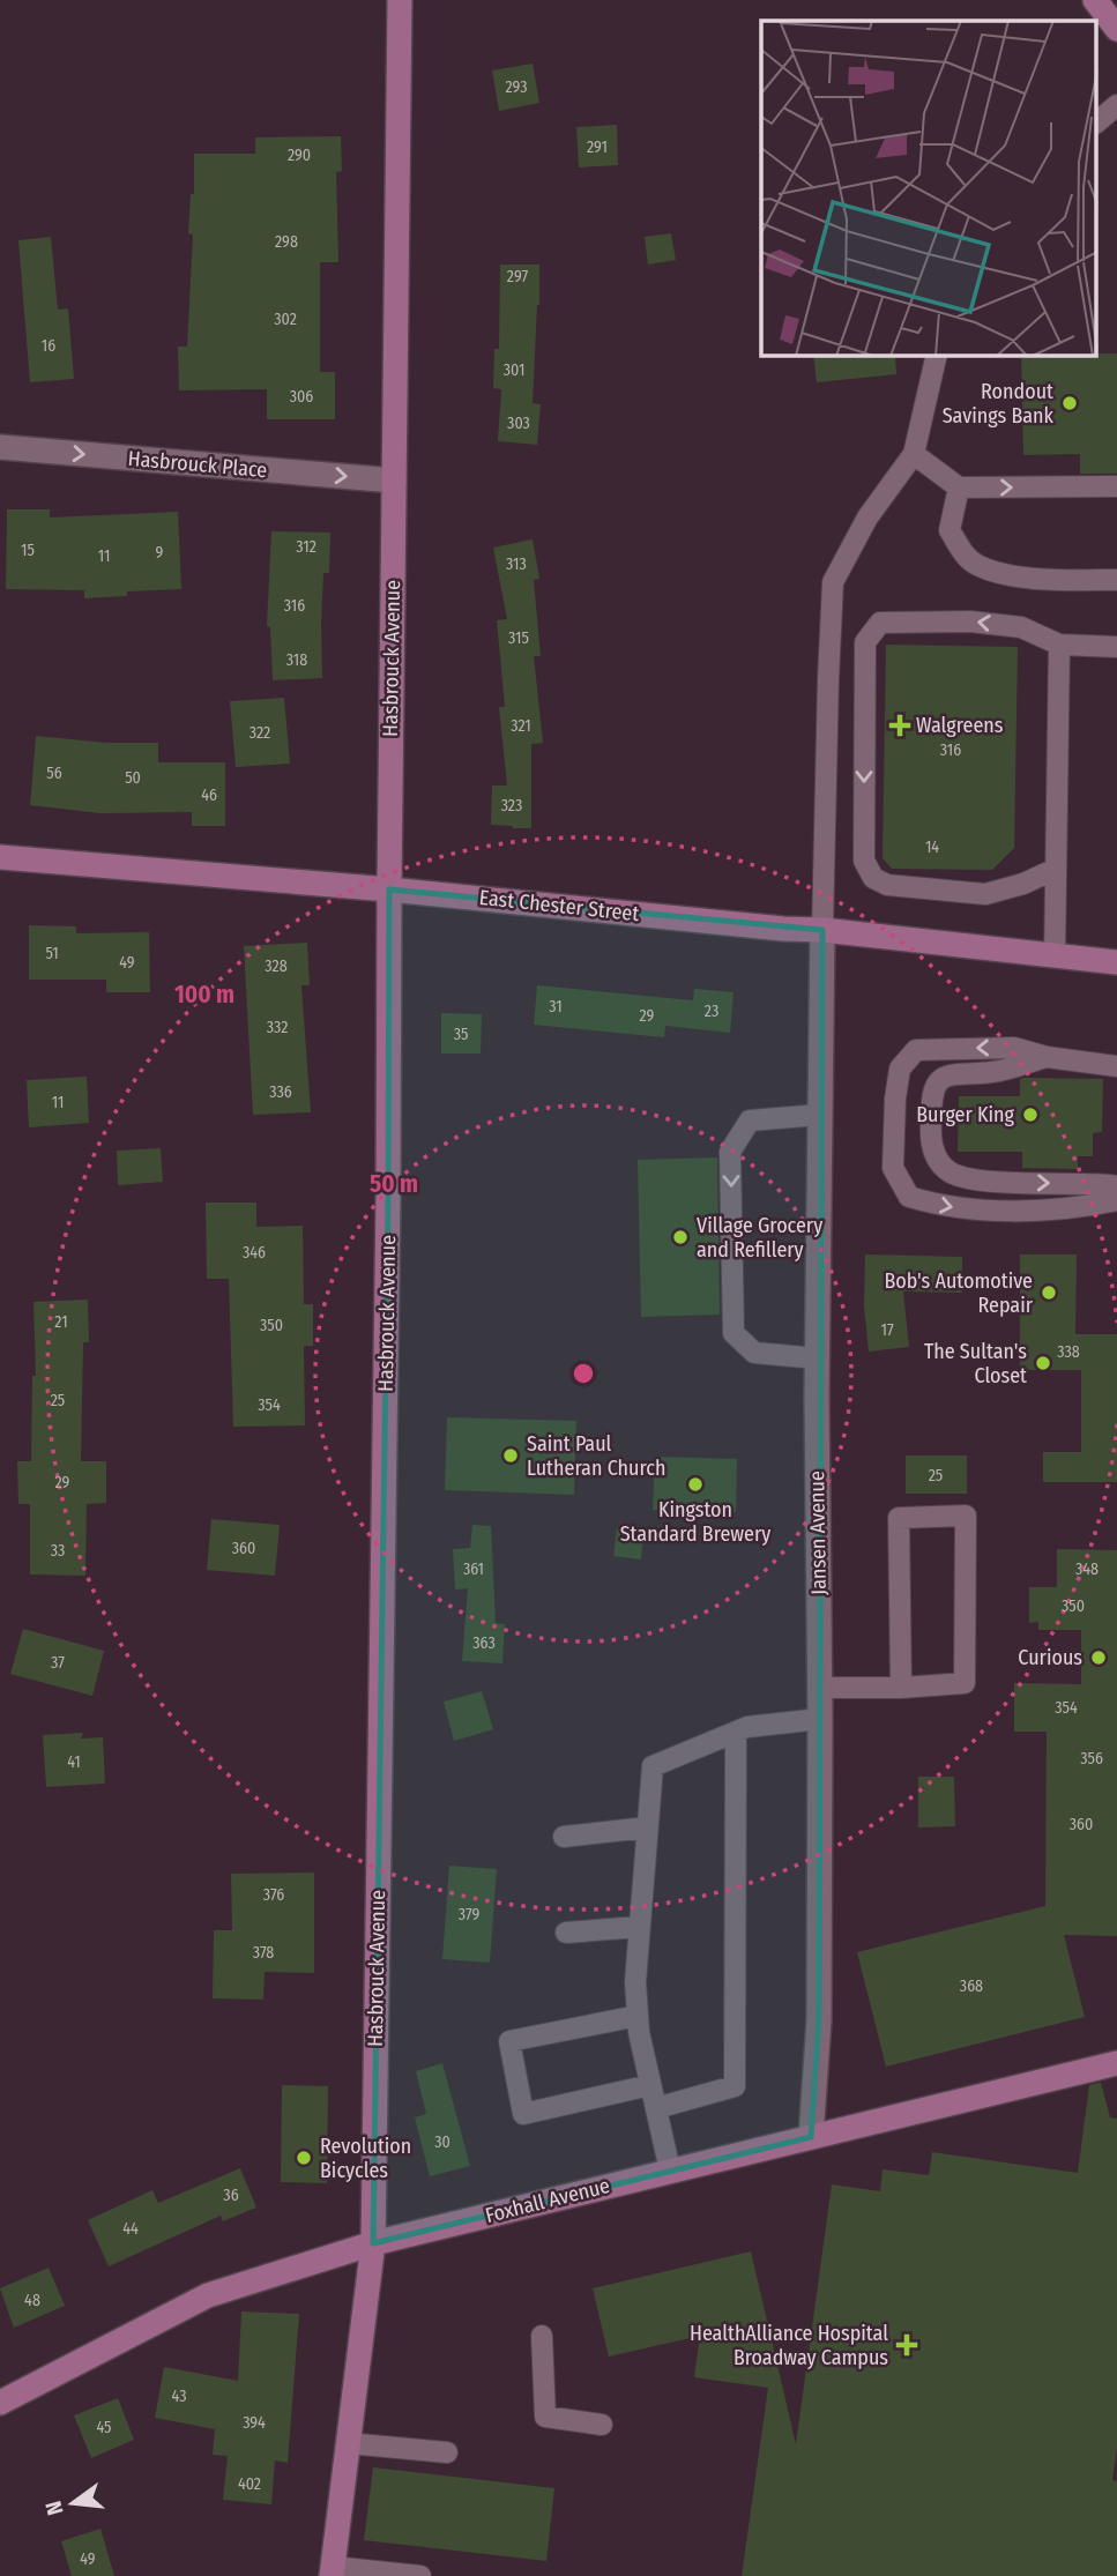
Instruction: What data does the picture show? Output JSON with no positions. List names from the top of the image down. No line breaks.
{"streets":{"street":["Hasbrouck Place","Hasbrouck Avenue","East Chester Street","Jansen Avenue","Foxhall Avenue"]},"crossings":[["Hasbrouck Place","Hasbrouck Avenue"],["Hasbrouck Avenue","East Chester Street"],["Hasbrouck Avenue","Foxhall Avenue"],["East Chester Street","Jansen Avenue"],["Jansen Avenue","Foxhall Avenue"]],"one_way":["Hasbrouck Place"],"places":{"other":["Rondout Savings Bank","Burger King","Village Grocery and Refillery","Bob's Automotive Repair","The Sultan's Closet","Saint Paul Lutheran Church","Kingston Standard Brewery","Curious","Revolution Bicycles"],"health":["Walgreens","HealthAlliance Hospital Broadway Campus"]},"house_numbers":["293","291","290","298","297","302","16","301","306","303","312","15","9","11","313","316","315","318","321","322","316","56","50","46","323","14","51","49","328","31","23","29","332","35","336","11","346","21","350","17","338","25","354","25","29","360","33","361","348","350","363","37","354","356","41","360","376","379","378","368","30","36","44","48","43","394","45","402","49"],"north":"left","rings":["100 m","50 m"]}
